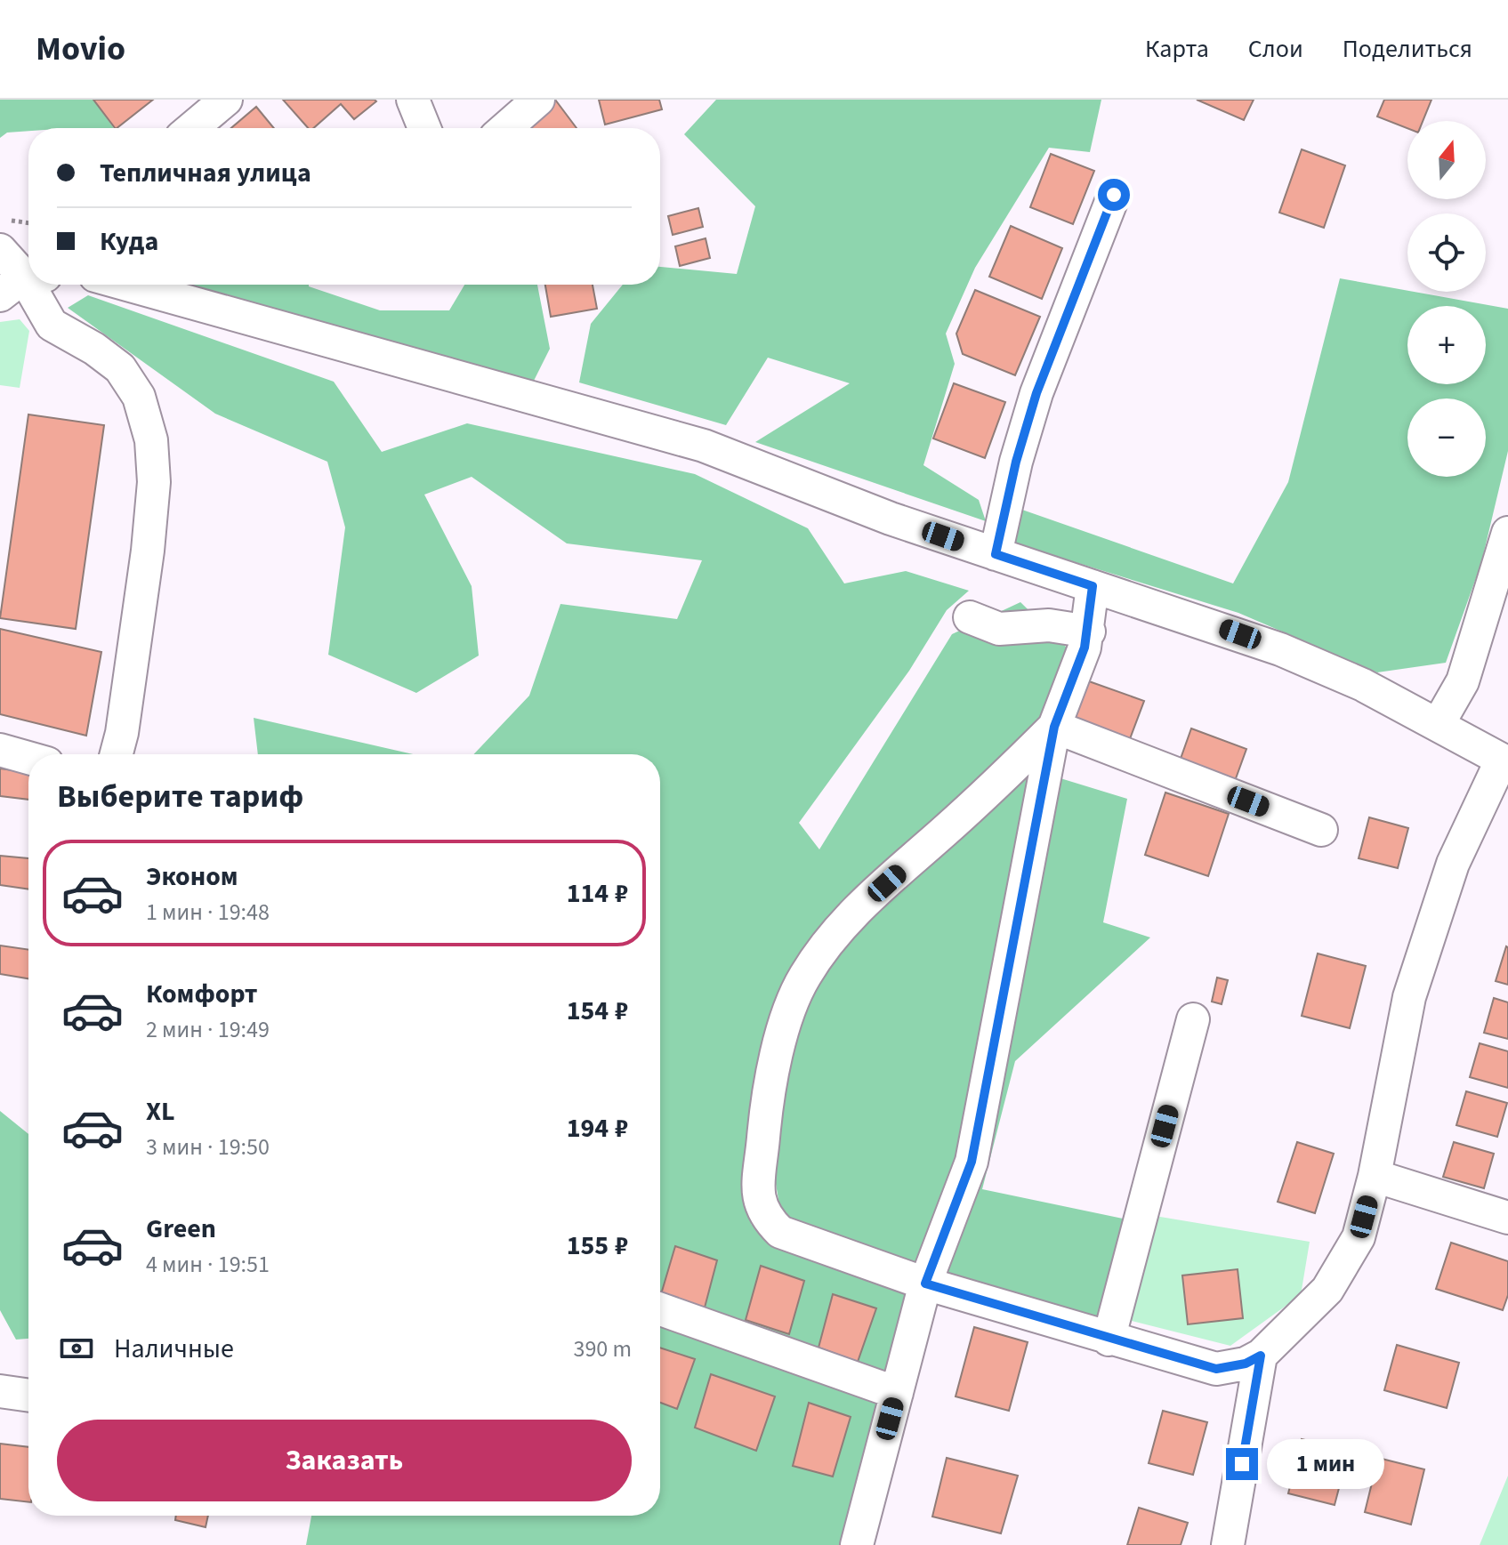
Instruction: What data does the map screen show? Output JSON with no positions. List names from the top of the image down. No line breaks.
{"north":"top","page":{"header":"Movio","nav":["Карта","Слои","Поделиться"],"map_buttons":["+","−"],"banner":["Тепличная улица","Куда"],"heading":"Выберите тариф","list":[{"name":"Эконом","note":"1 мин · 19:48","value":"114 ₽"},{"name":"Комфорт","note":"2 мин · 19:49","value":"154 ₽"},{"name":"XL","note":"3 мин · 19:50","value":"194 ₽"},{"name":"Green","note":"4 мин · 19:51","value":"155 ₽"}],"pay":["Наличные","390 m"],"buttons":"Заказать","bubble":"1 мин"}}
